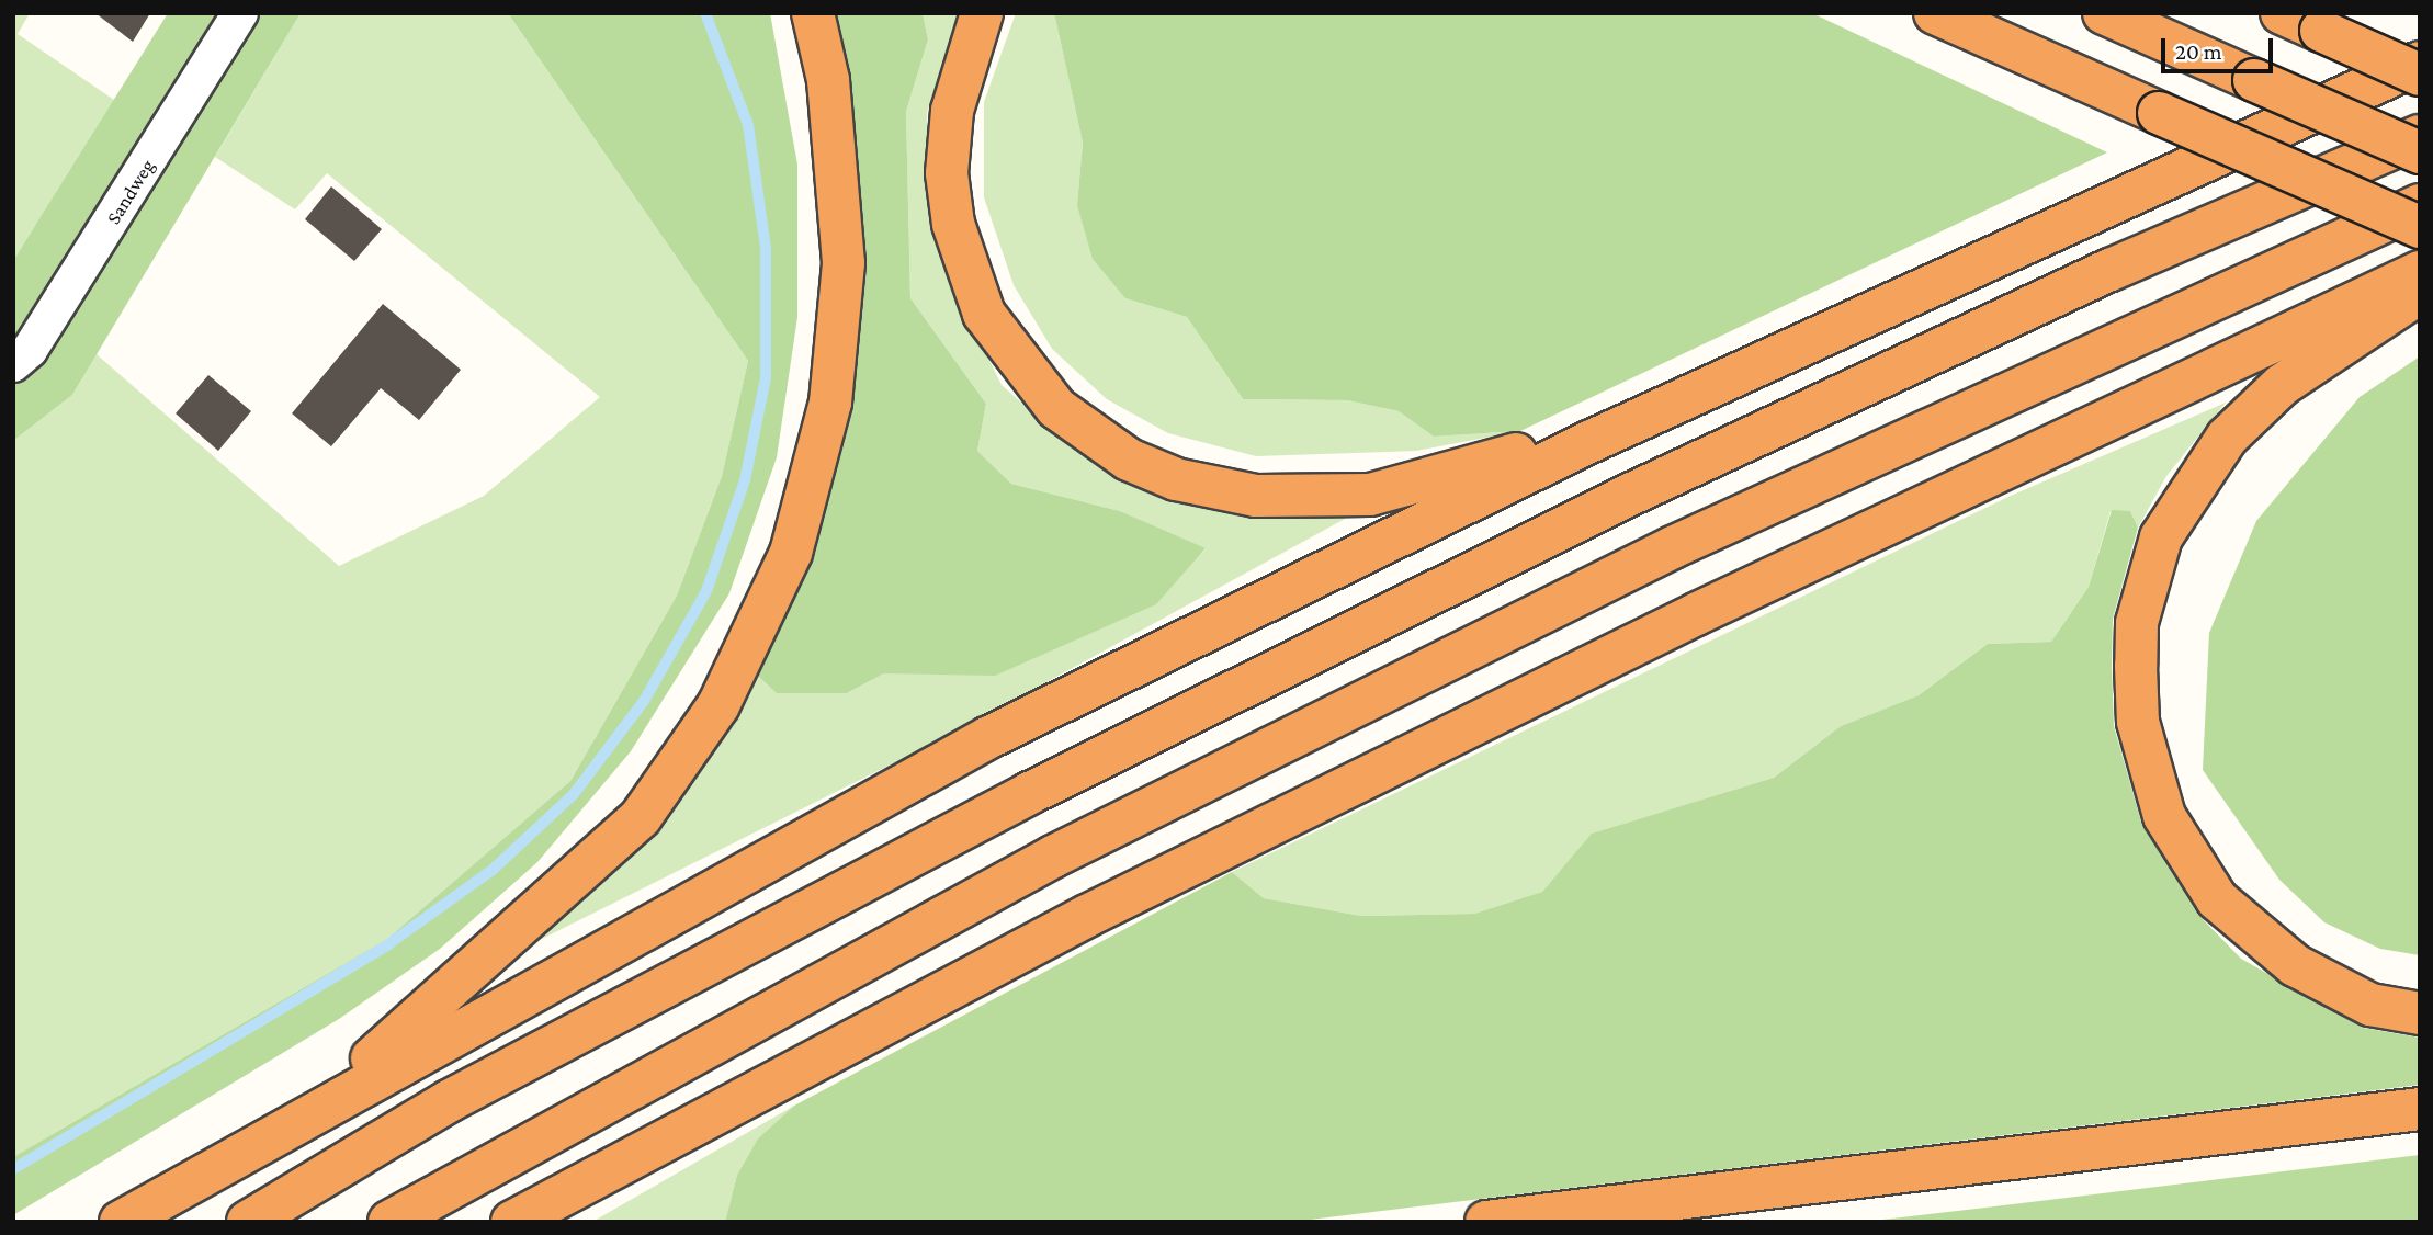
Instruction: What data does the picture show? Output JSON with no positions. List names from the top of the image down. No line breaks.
{"streets":{"street":["Sandweg"]},"scale_bar":"20 m"}
